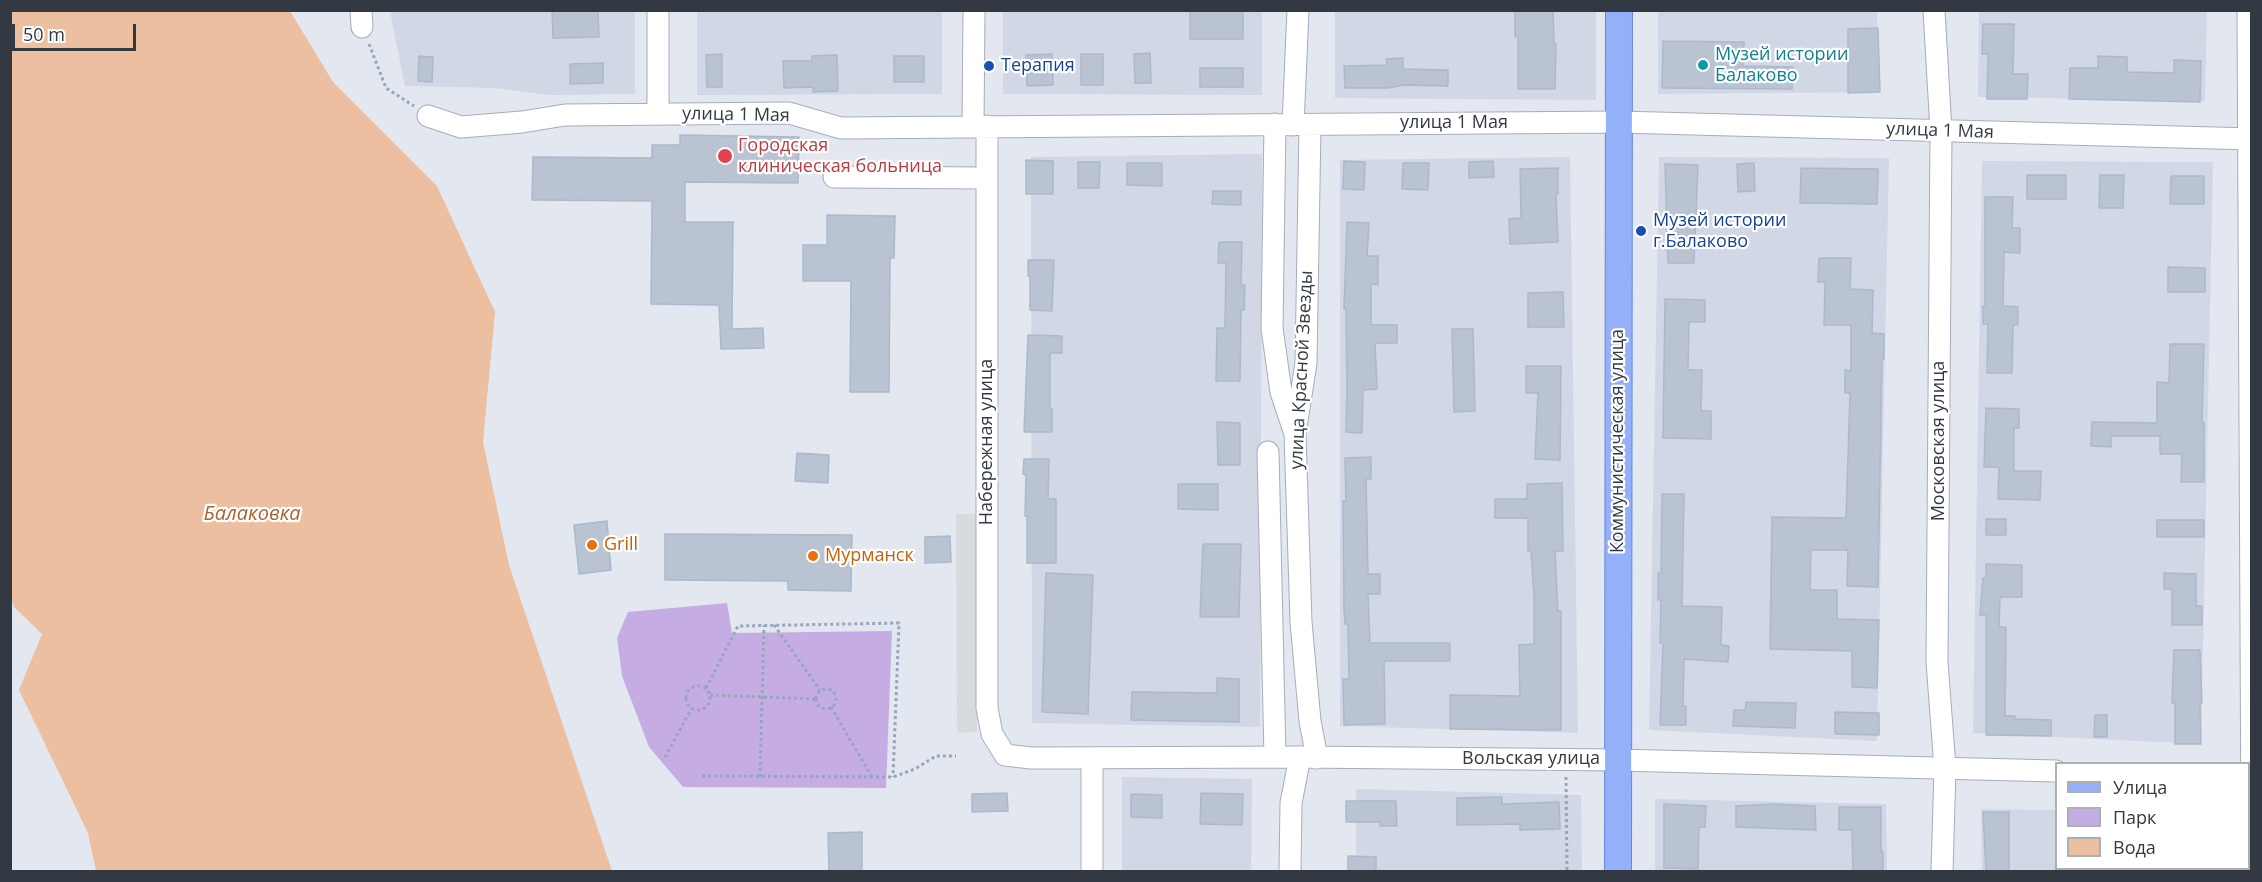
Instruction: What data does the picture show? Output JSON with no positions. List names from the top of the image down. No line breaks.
{"streets":{"main road":["Коммунистическая улица"],"street":["улица 1 Мая","улица Красной Звезды","Московская улица","Набережная улица","Вольская улица"]},"crossings":[["улица 1 Мая","улица Красной Звезды"],["улица 1 Мая","Коммунистическая улица"],["улица 1 Мая","Московская улица"],["улица 1 Мая","Набережная улица"],["улица Красной Звезды","Вольская улица"],["Коммунистическая улица","Вольская улица"],["Московская улица","Вольская улица"],["Набережная улица","Вольская улица"]],"water":["Балаковка"],"places":["Музей истории Балаково","Терапия","Городская клиническая больница","Музей истории г.Балаково","Grill","Мурманск"],"legend":["Улица","Парк","Вода"],"scale_bar":"50 m"}
